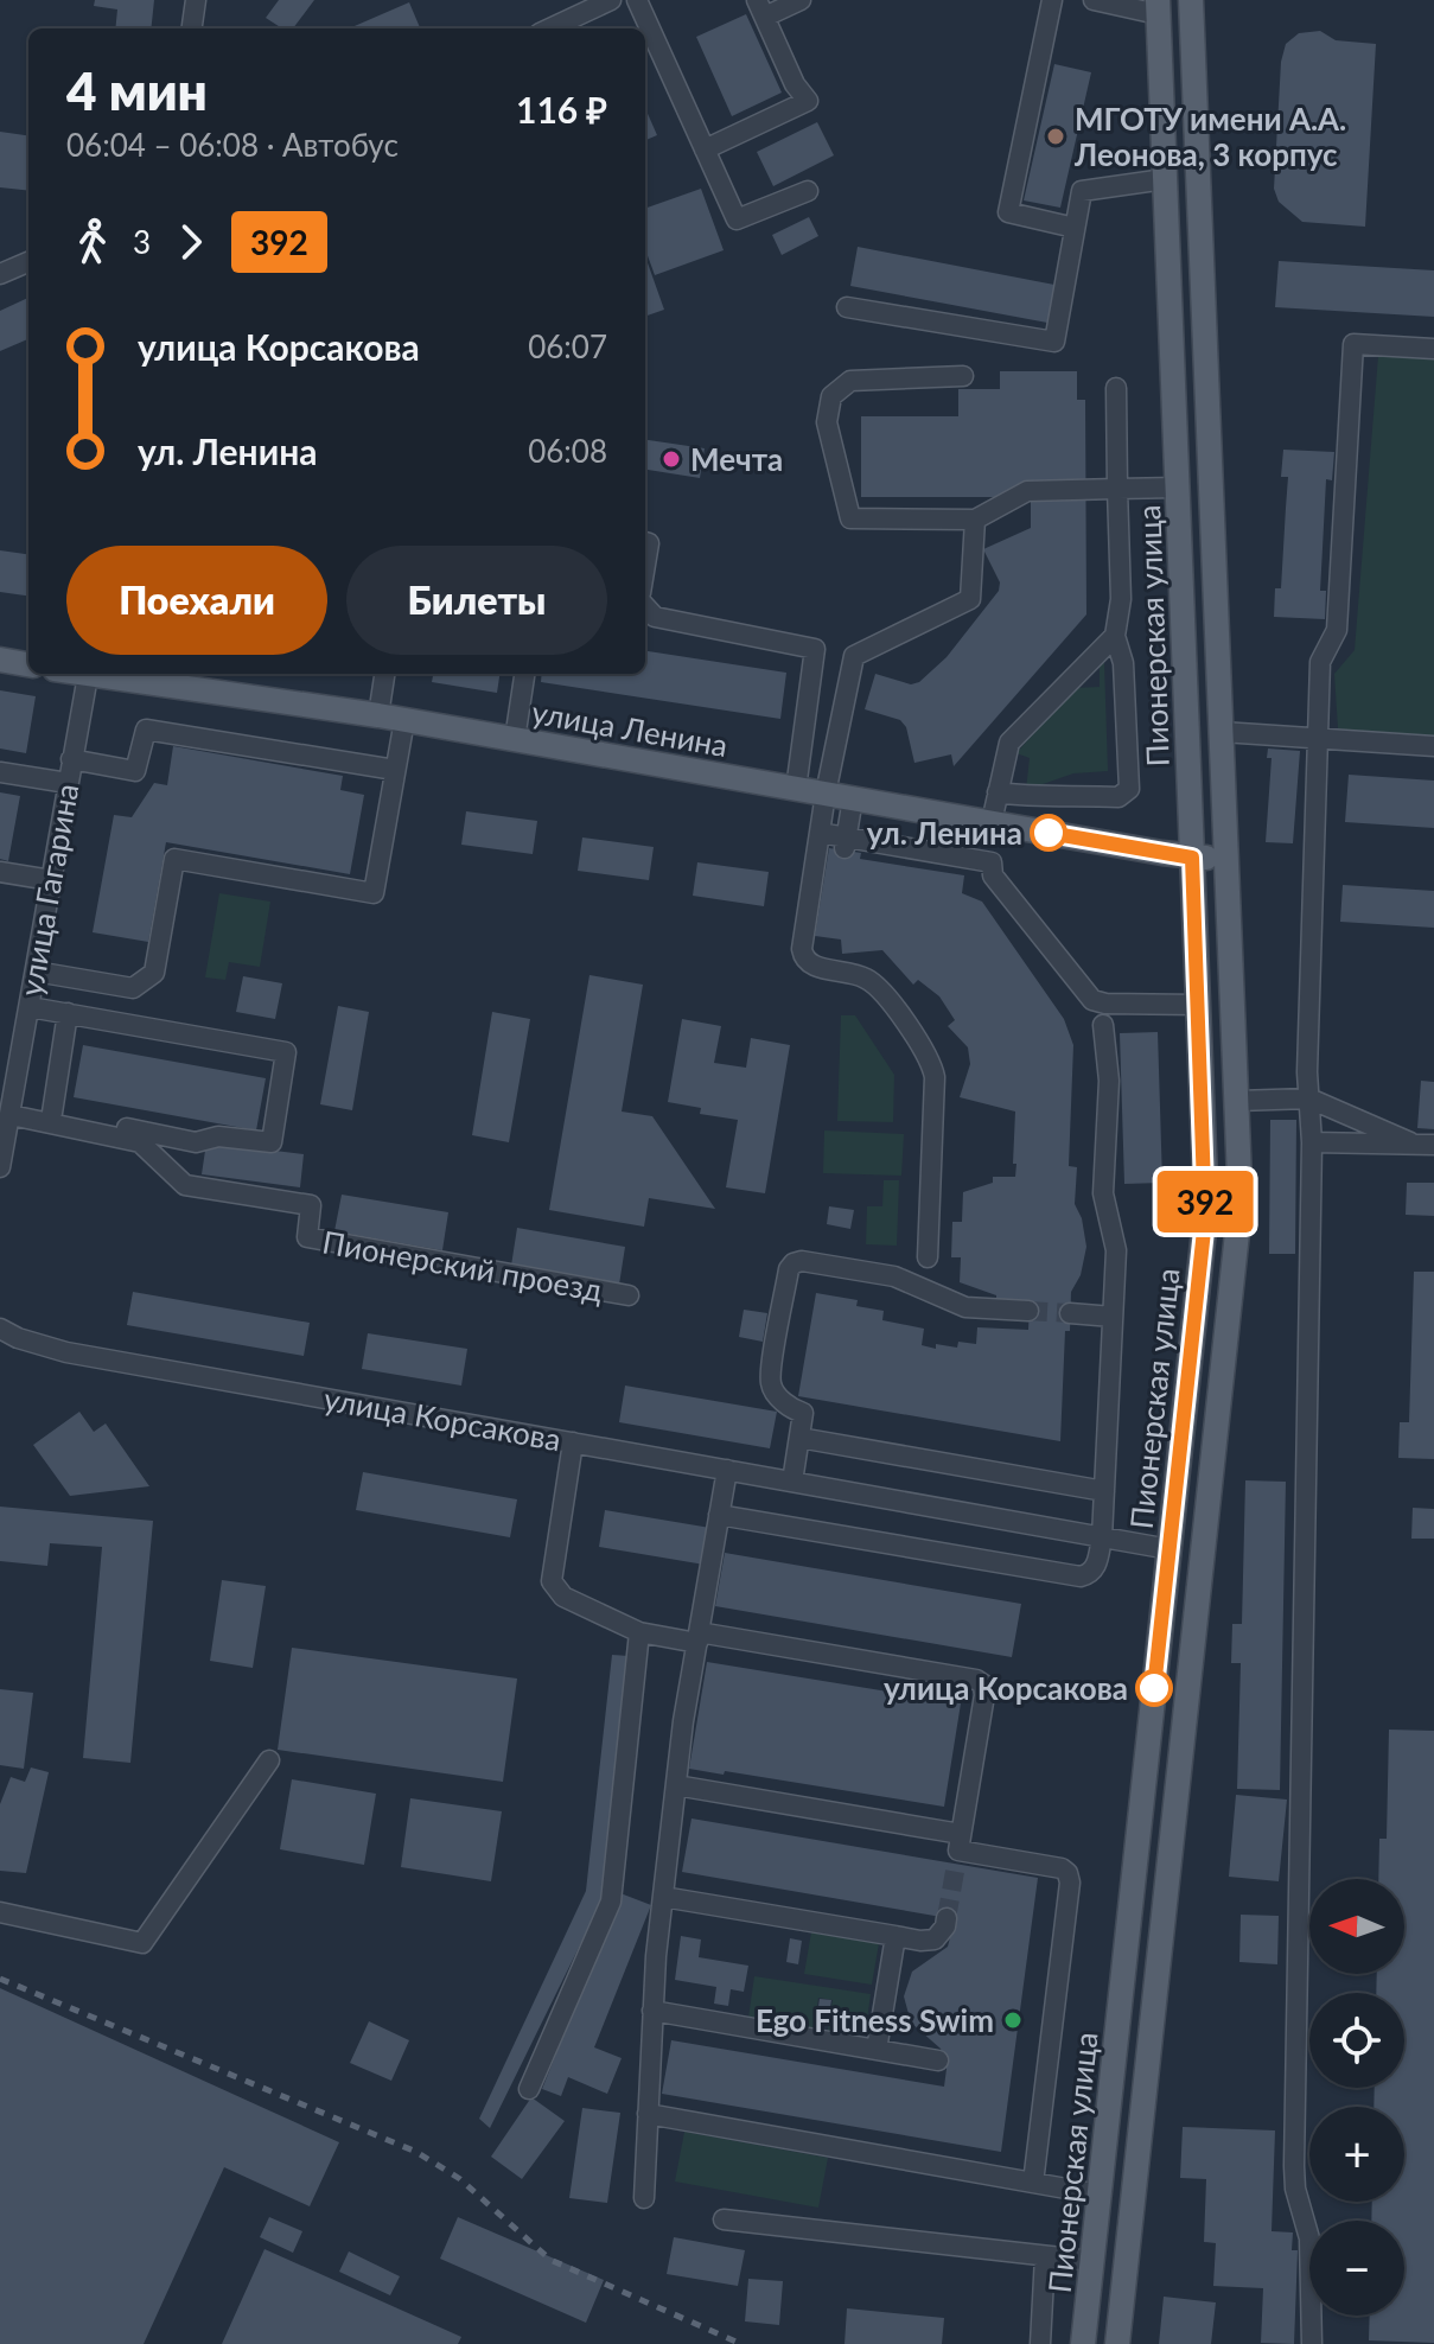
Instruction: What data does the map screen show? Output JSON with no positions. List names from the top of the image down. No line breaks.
{"streets":{"main road":["Пионерская улица","улица Ленина"],"street":["улица Гагарина","Пионерский проезд","улица Корсакова"]},"crossings":[["Пионерская улица","улица Ленина"],["Пионерская улица","улица Корсакова"],["улица Гагарина","Пионерский проезд"]],"places":["МГОТУ имени А.А. Леонова, 3 корпус","Мечта","ул. Ленина","улица Корсакова","Ego Fitness Swim"],"lines":["bus line 392"],"north":"left","page":{"on_map":"392","heading":["4 мин","06:04 – 06:08 · Автобус","116 ₽"],"legs":["3","392"],"list":[{"name":"улица Корсакова","value":"06:07"},{"name":"ул. Ленина","value":"06:08"}],"buttons":["Поехали","Билеты"],"map_buttons":["+","−"]}}
